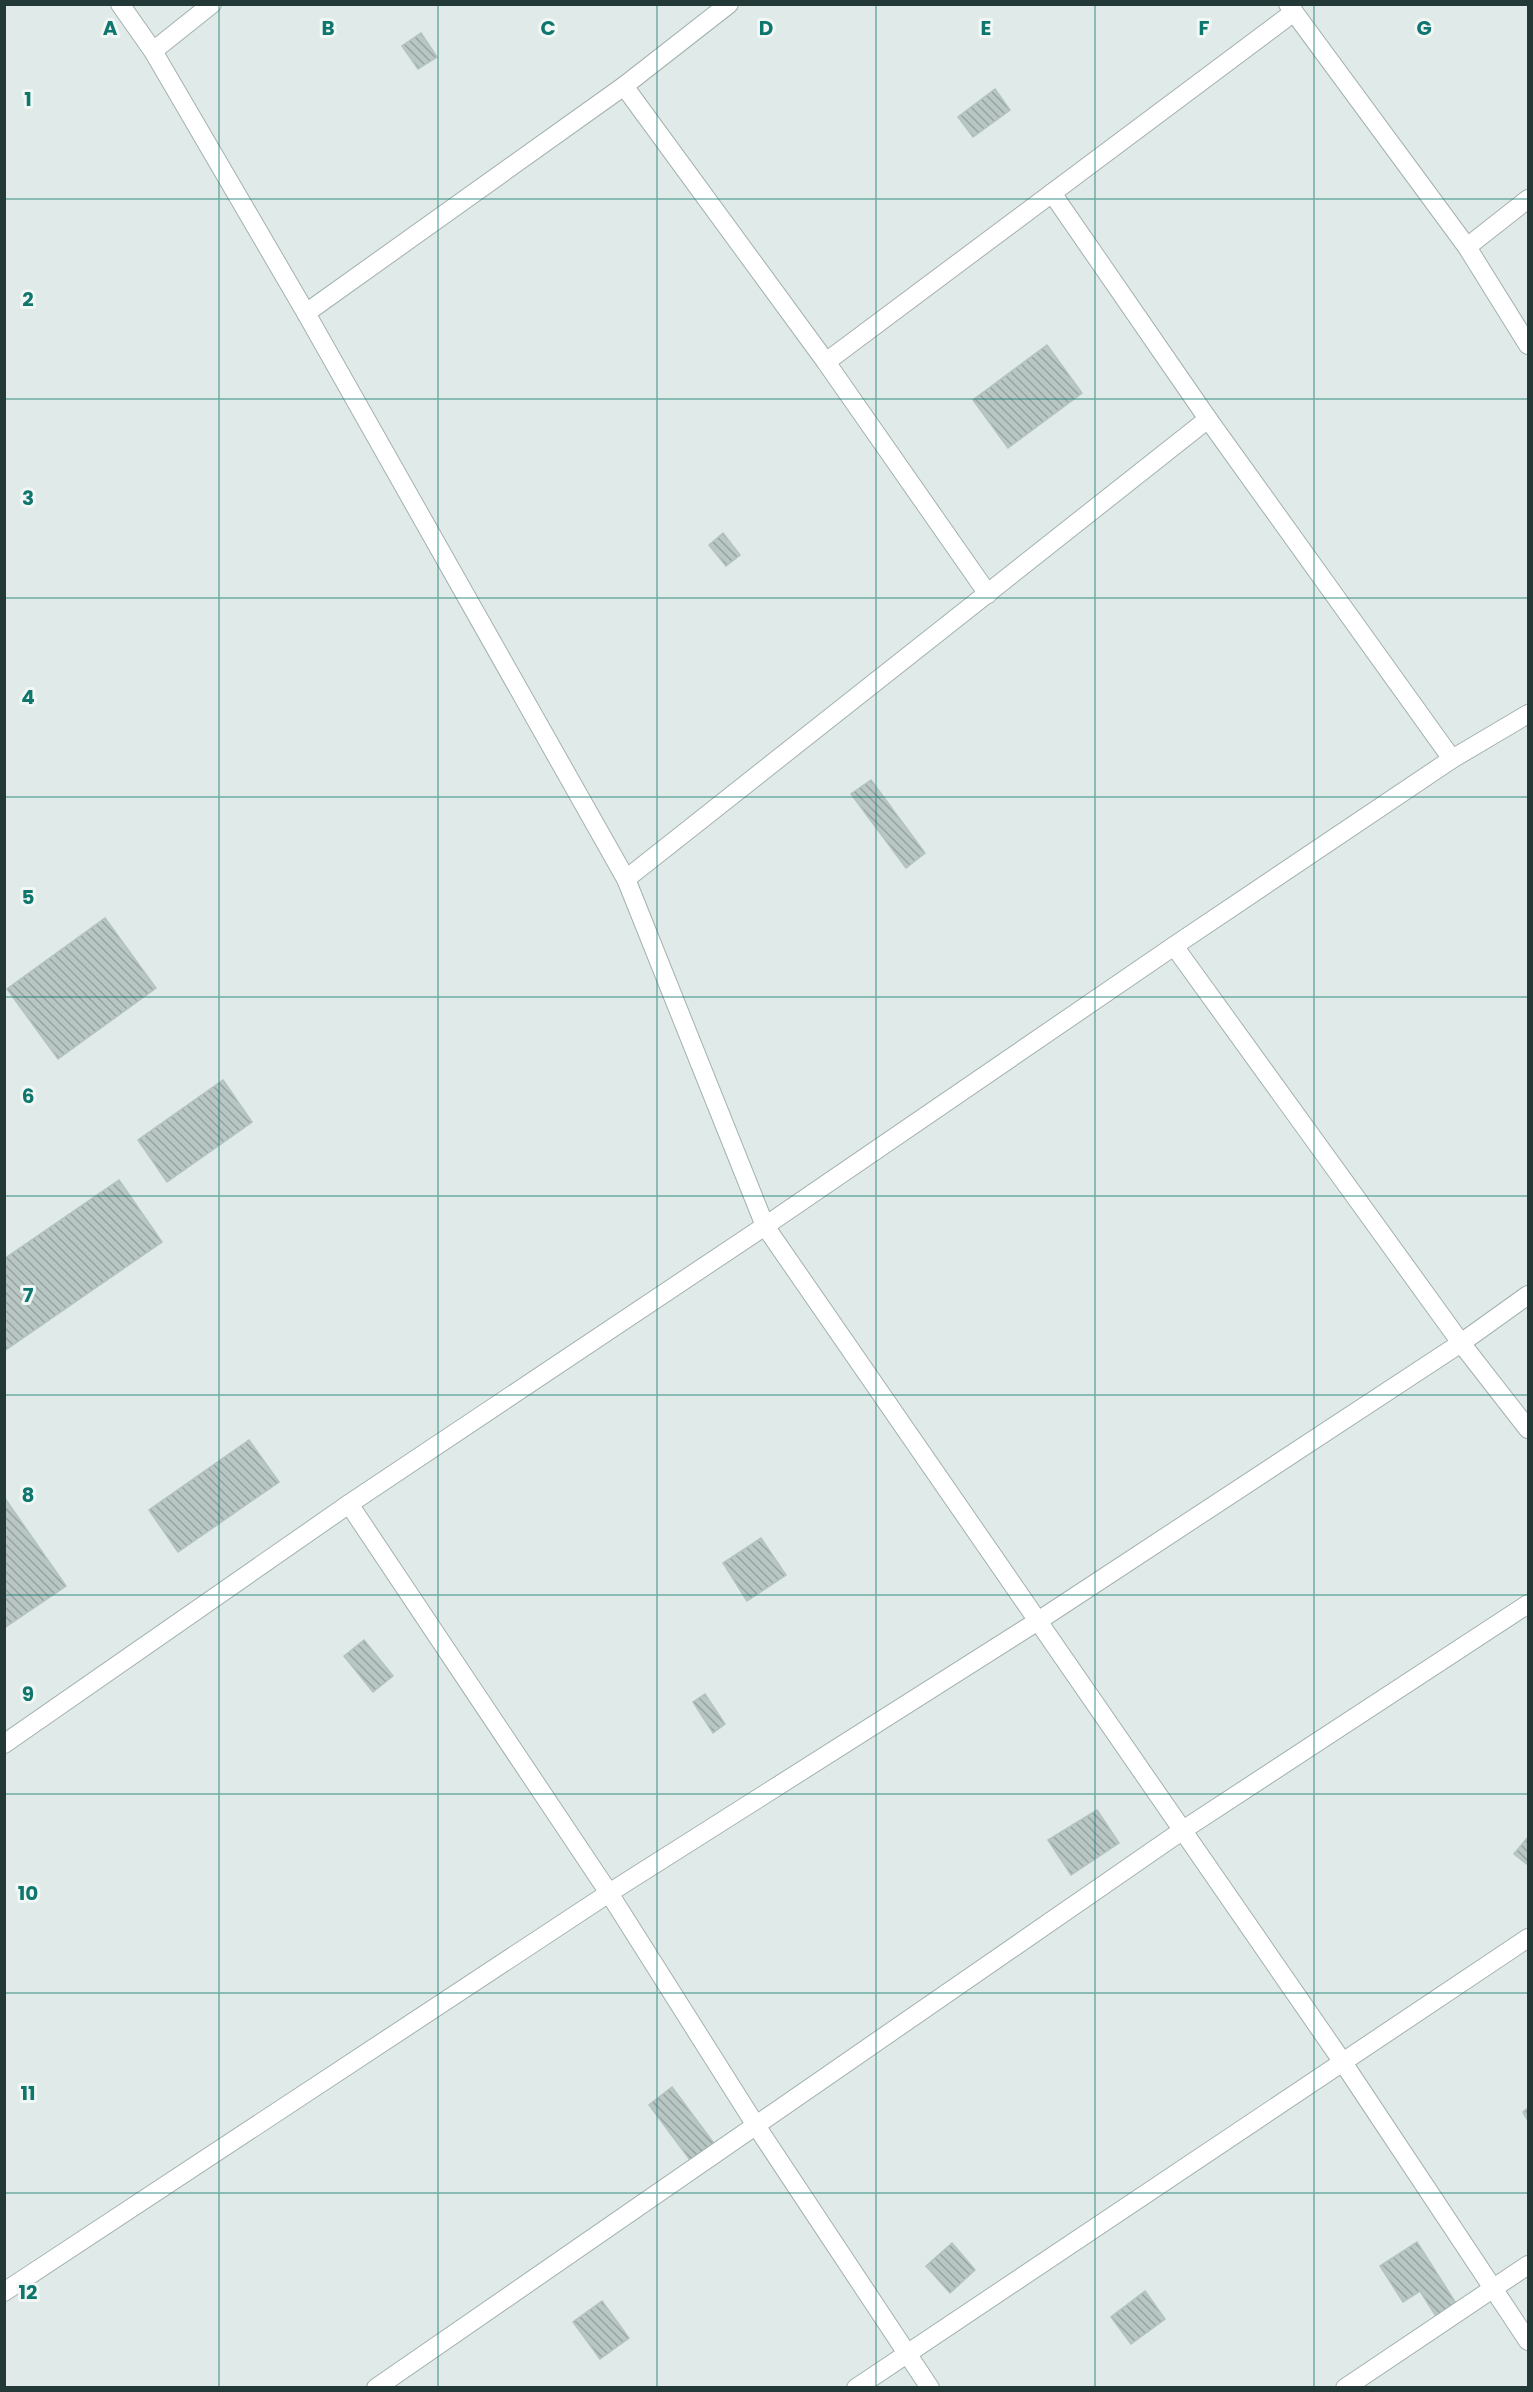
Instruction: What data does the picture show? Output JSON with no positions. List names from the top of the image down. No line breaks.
{"grid":{"columns":["A","B","C","D","E","F","G"],"rows":["1","2","3","4","5","6","7","8","9","10","11","12"]}}
